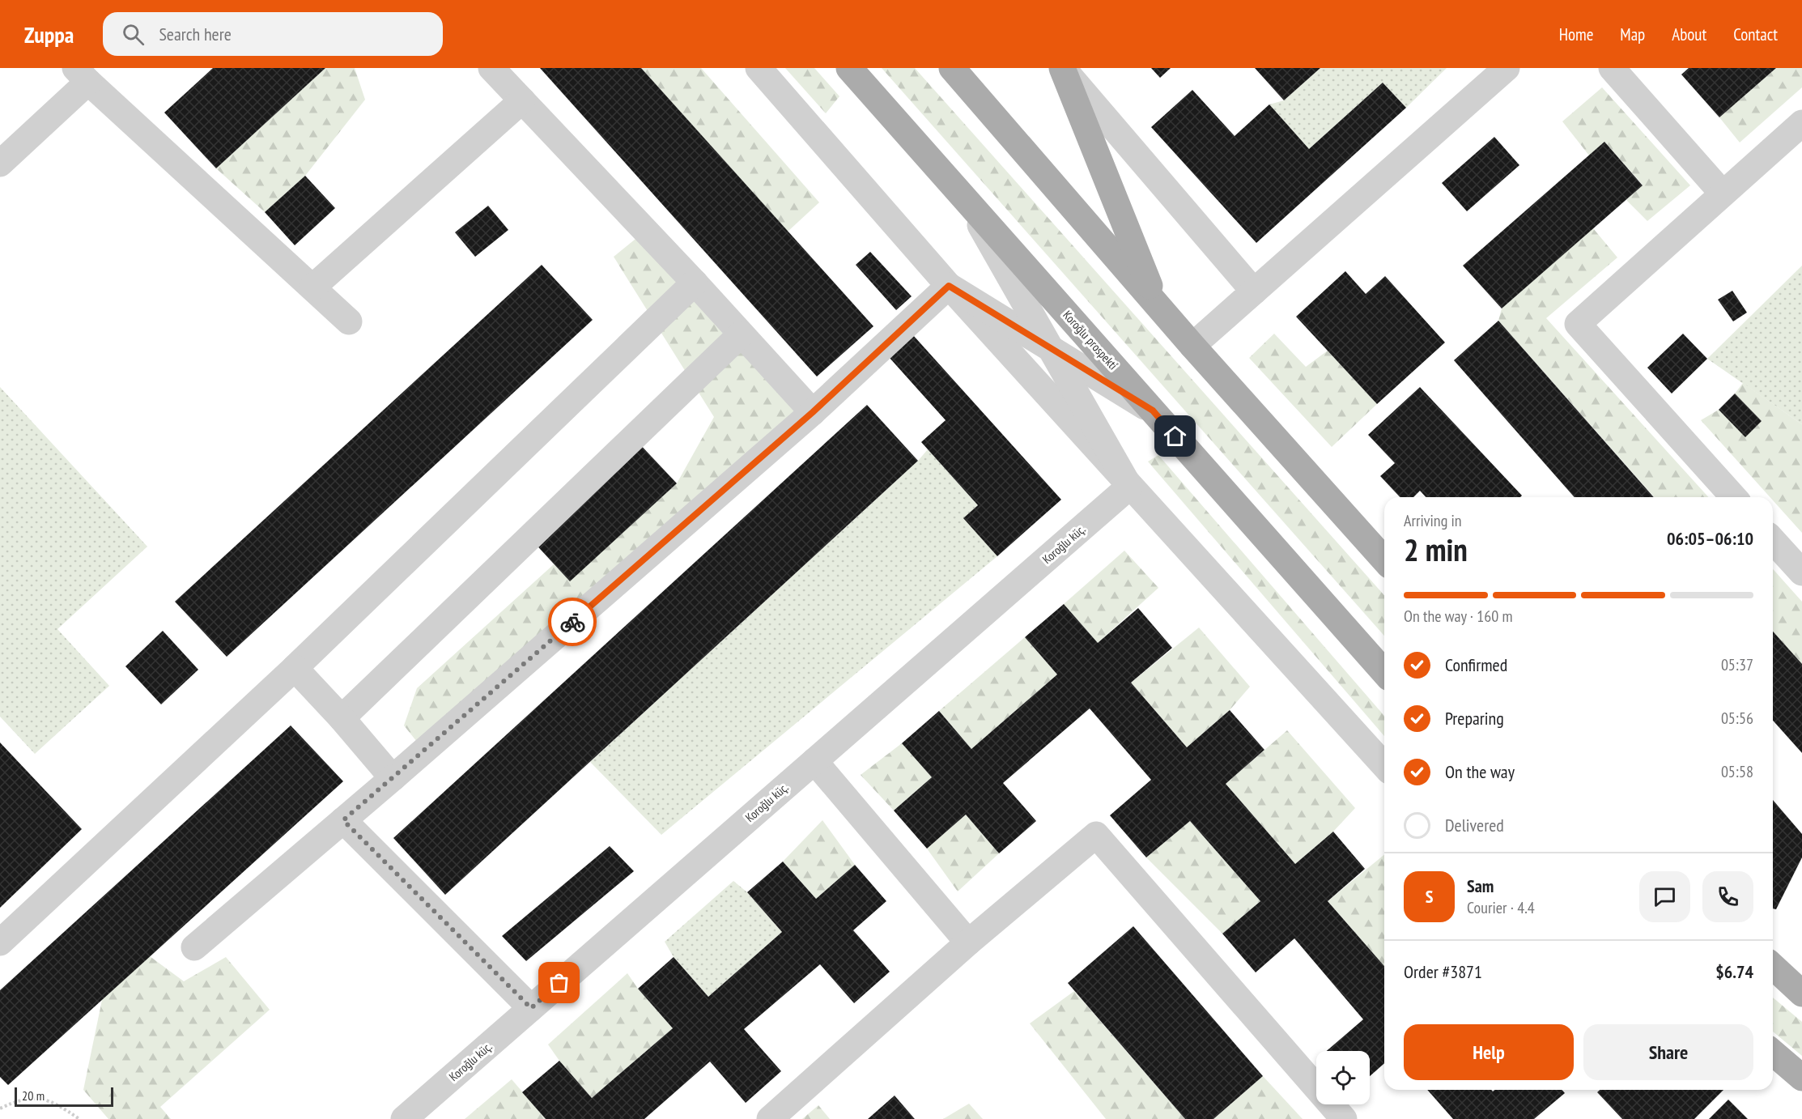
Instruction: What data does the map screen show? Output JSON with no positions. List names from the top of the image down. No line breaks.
{"streets":{"main road":["Koroğlu prospekti"],"street":["Koroğlu küç."]},"scale_bar":"20 m","page":{"header":"Zuppa","search":"Search here","nav":["Home","Map","About","Contact"],"heading":["2 min","Arriving in","06:05–06:10"],"panel":["Sam","Courier · 4.4","Order #3871","$6.74"],"bar":"On the way · 160 m","list":[["Confirmed","05:37"],["Preparing","05:56"],["On the way","05:58"],"Delivered"],"round":"S","buttons":["Help","Share"],"scale":"20 m"}}
